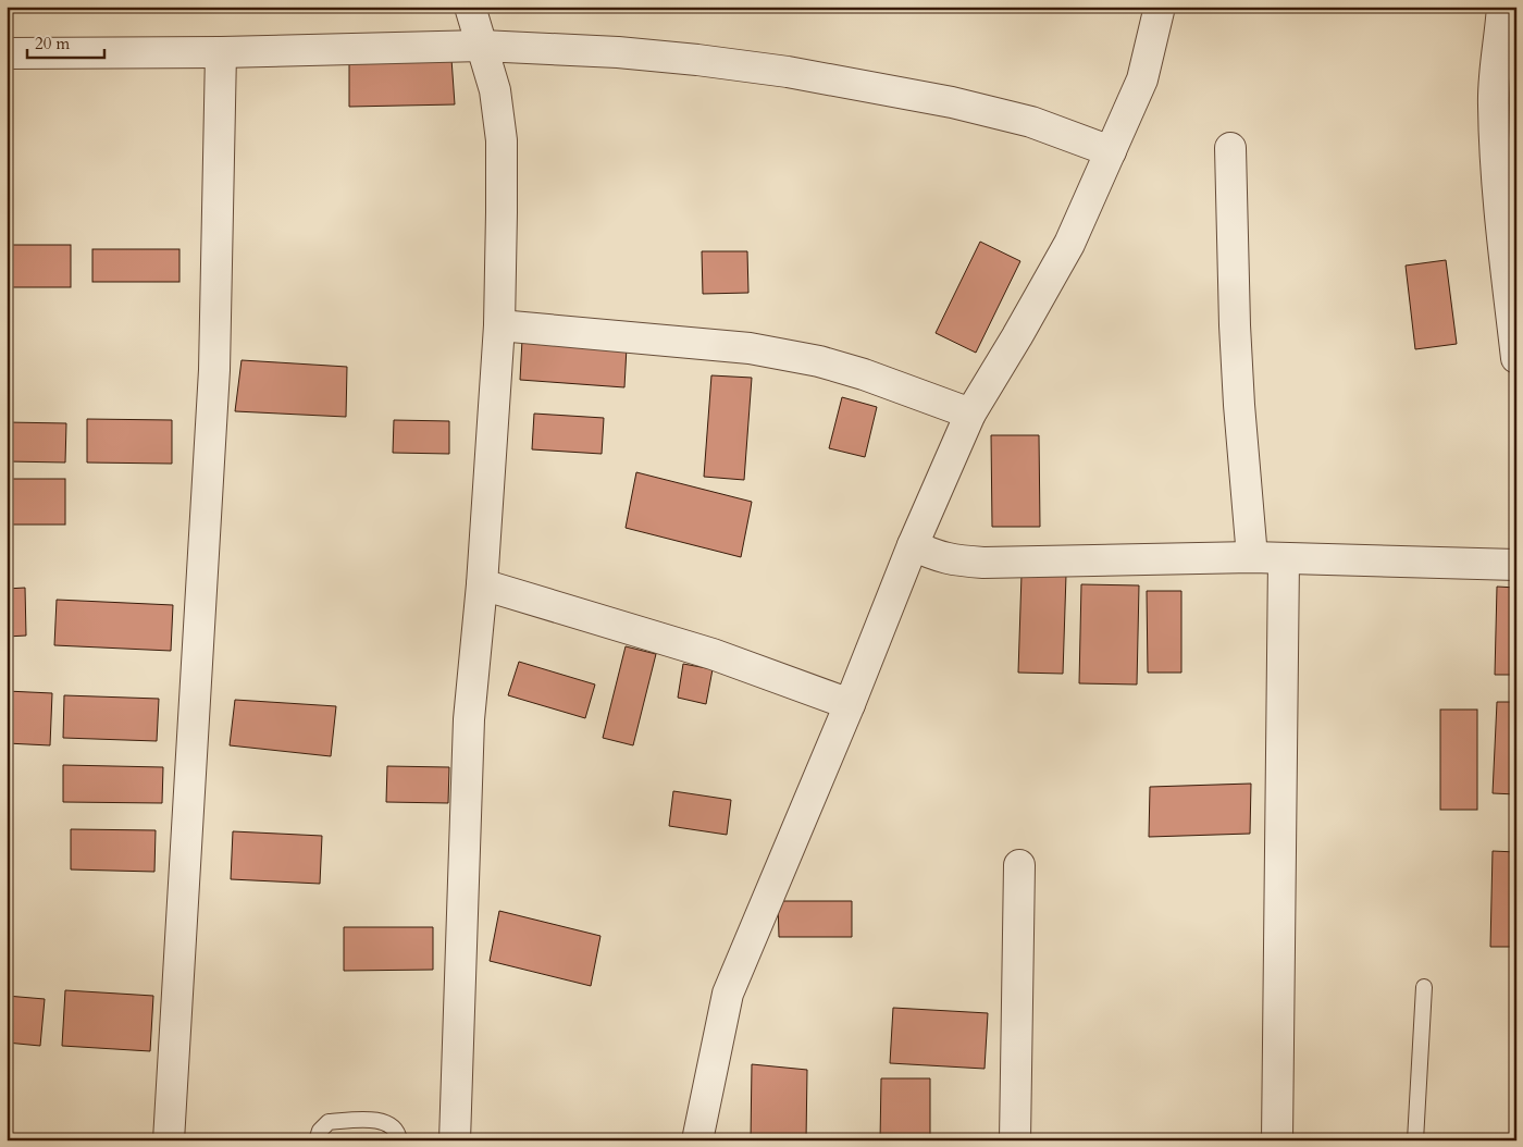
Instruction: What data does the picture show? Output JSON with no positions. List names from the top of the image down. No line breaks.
{"scale_bar":"20 m"}
